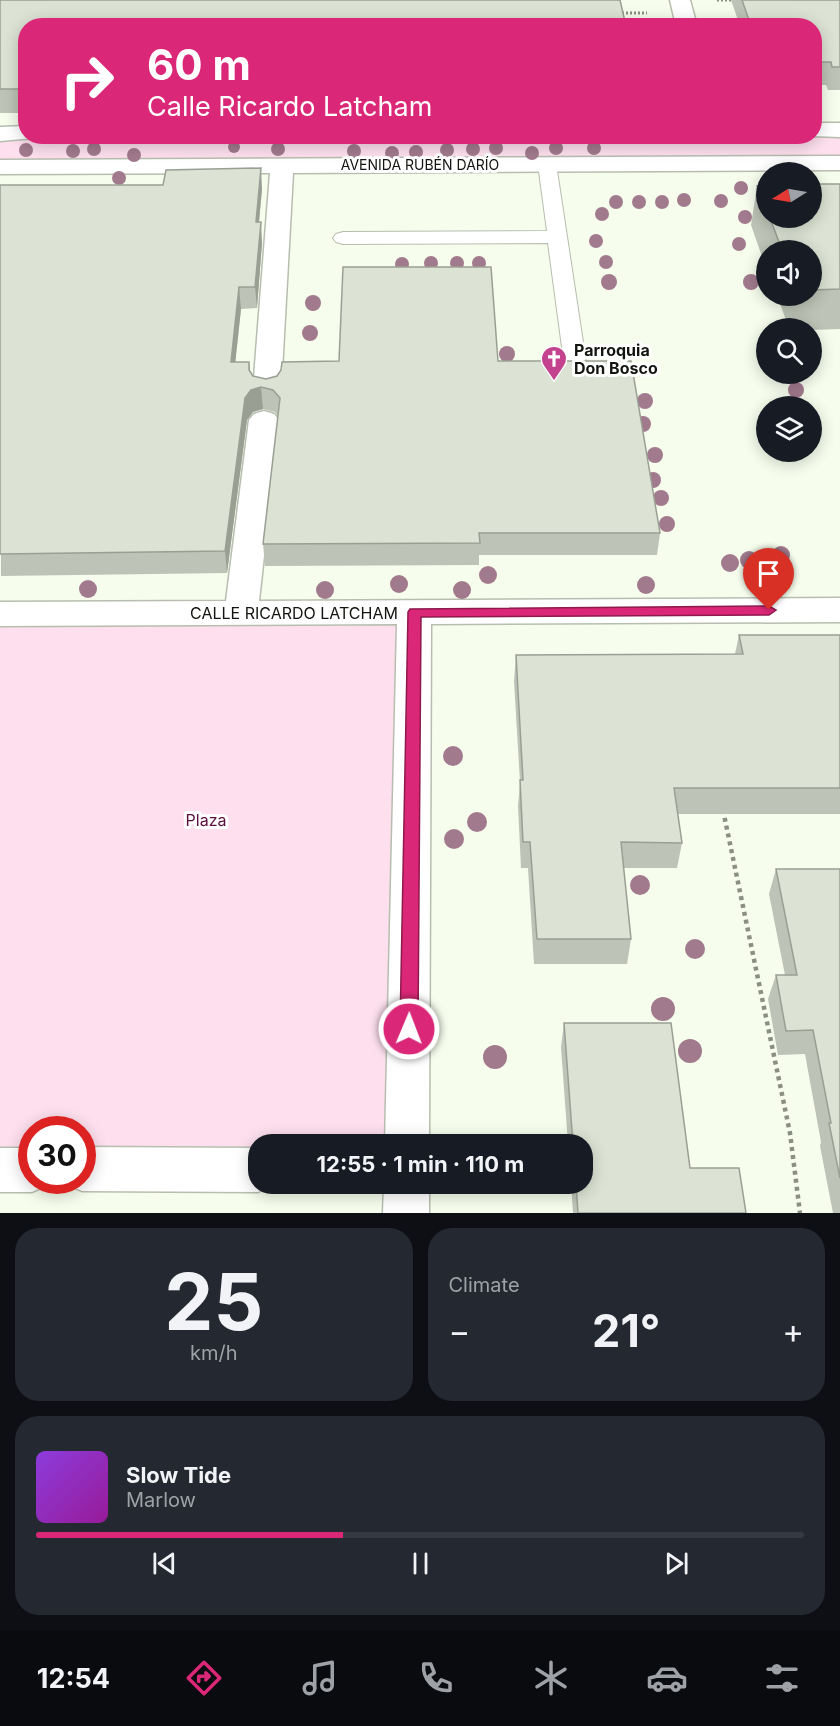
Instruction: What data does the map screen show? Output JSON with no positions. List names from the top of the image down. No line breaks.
{"streets":{"street":["AVENIDA RUBÉN DARÍO","CALLE RICARDO LATCHAM"]},"parks":["Plaza"],"places":{"church":["Parroquia Don Bosco"]},"north":"left","page":{"turn":["60 m","Calle Ricardo Latcham"],"limit":"30","trip":"12:55 · 1 min · 110 m","tile":[["25","km/h"],"Climate"],"heat":["−","21°","+"],"song":["Slow Tide","Marlow"],"tabs":"12:54"}}
